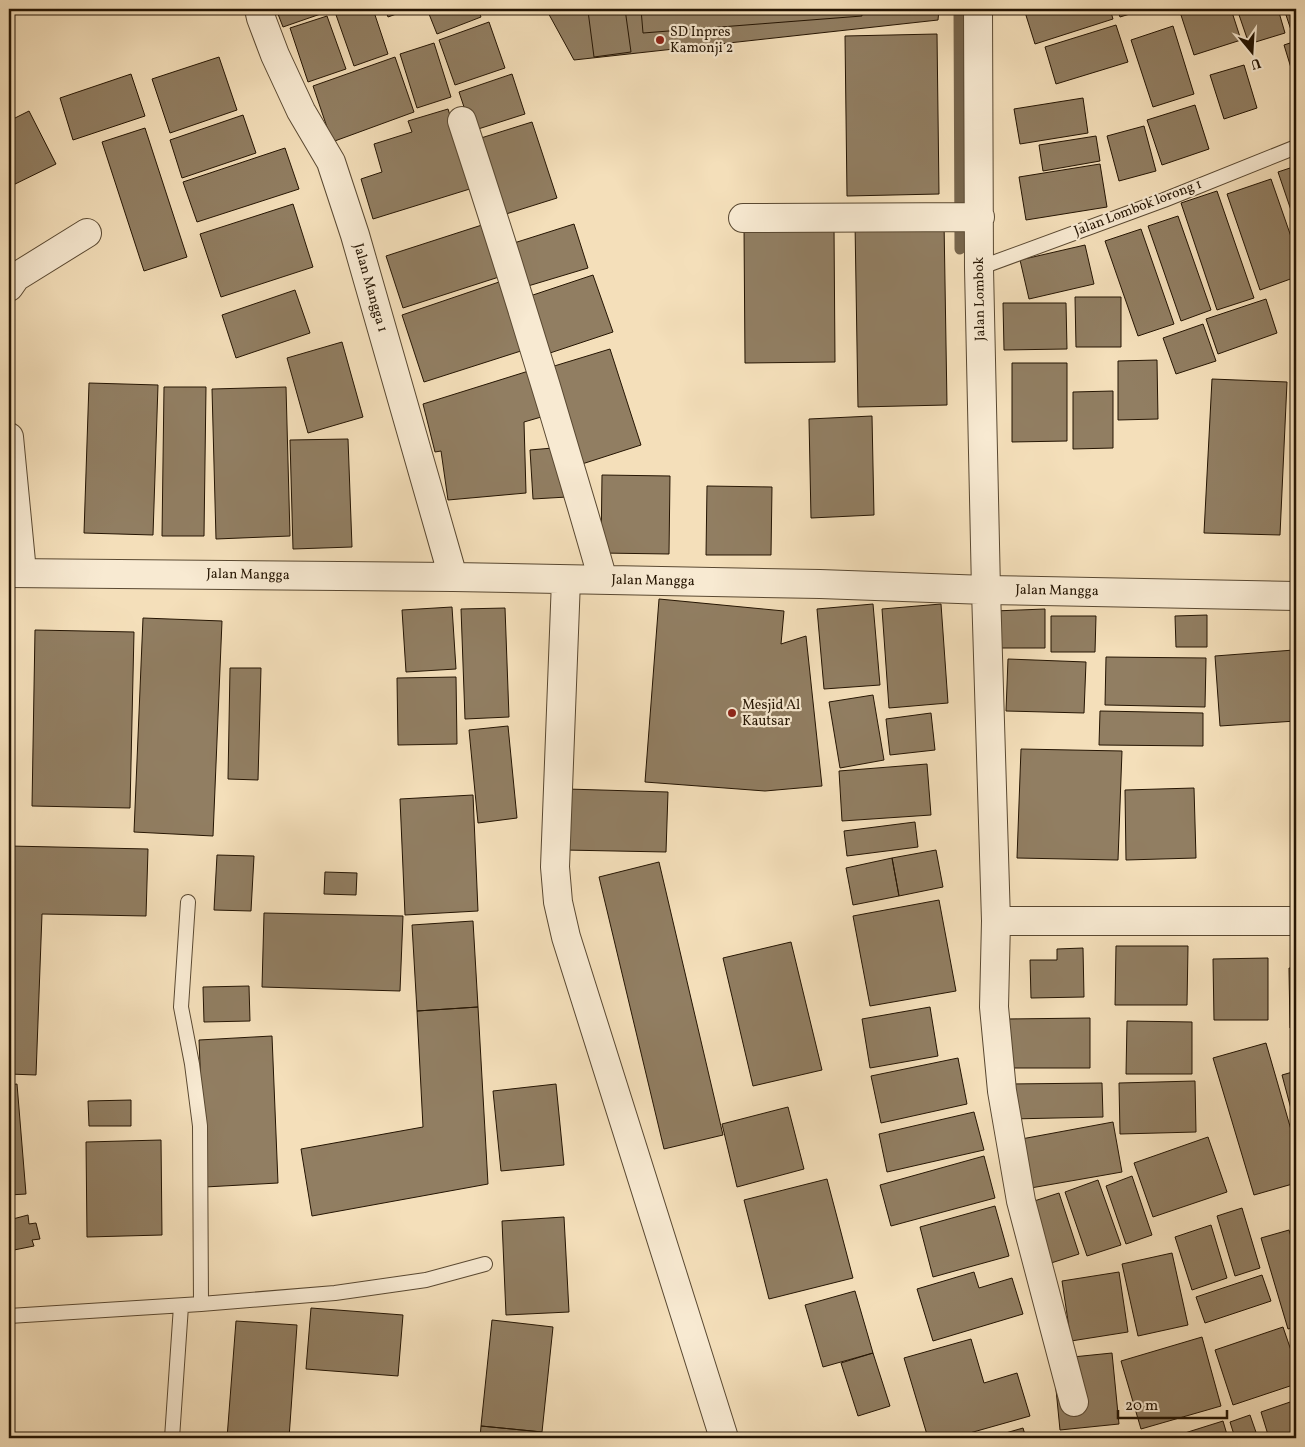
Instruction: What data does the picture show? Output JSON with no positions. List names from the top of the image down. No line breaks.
{"streets":{"street":["Jalan Mangga 1","Jalan Lombok","Jalan Mangga"],"lane":["Jalan Lombok lorong 1"]},"crossings":[["Jalan Lombok lorong 1","Jalan Lombok"],["Jalan Mangga 1","Jalan Mangga"],["Jalan Lombok","Jalan Mangga"]],"places":["SD Inpres Kamonji 2","Mesjid Al Kautsar"],"scale_bar":"20 m","north":"bottom"}
